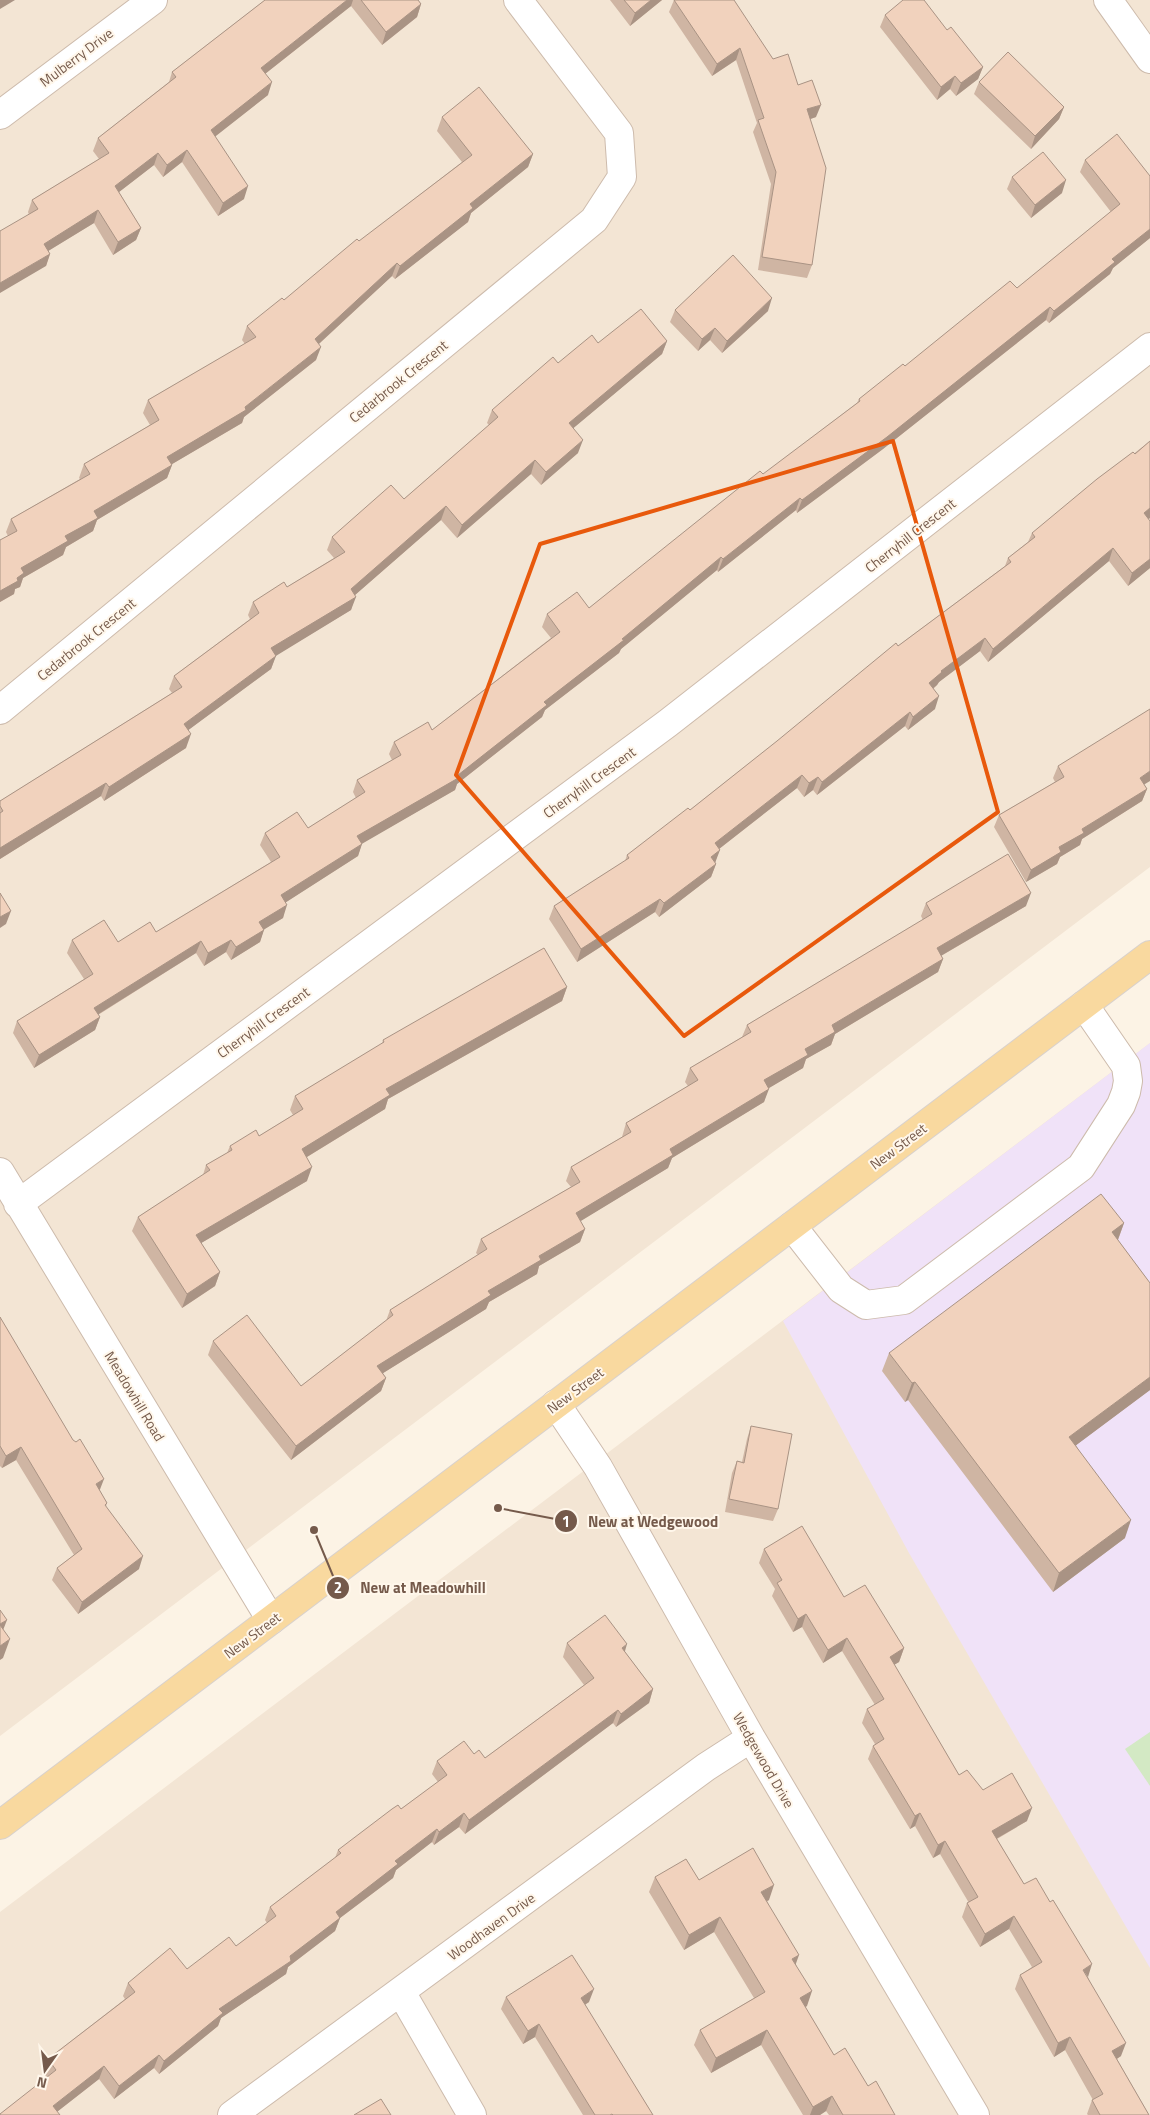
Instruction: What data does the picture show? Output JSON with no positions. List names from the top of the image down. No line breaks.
{"streets":{"main road":["New Street"],"street":["Mulberry Drive","Cedarbrook Crescent","Cherryhill Crescent","Meadowhill Road","Wedgewood Drive","Woodhaven Drive"]},"crossings":[["Cherryhill Crescent","Meadowhill Road"],["New Street","Meadowhill Road"],["New Street","Wedgewood Drive"],["Wedgewood Drive","Woodhaven Drive"]],"places":["New at Wedgewood","New at Meadowhill"],"north":"bottom"}
